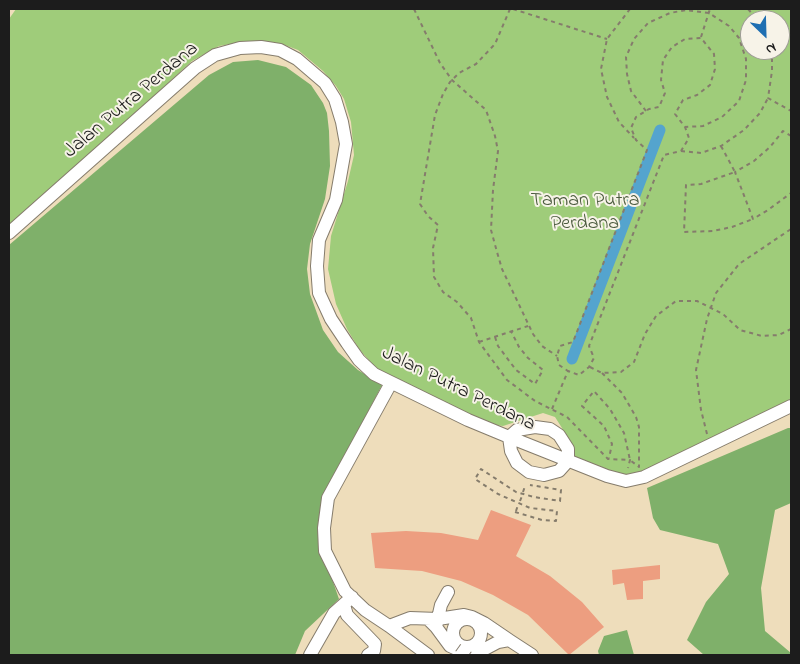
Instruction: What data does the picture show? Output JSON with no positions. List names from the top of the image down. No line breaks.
{"streets":{"street":["Jalan Putra Perdana"]},"parks":["Taman Putra Perdana"],"north":"bottom right"}
